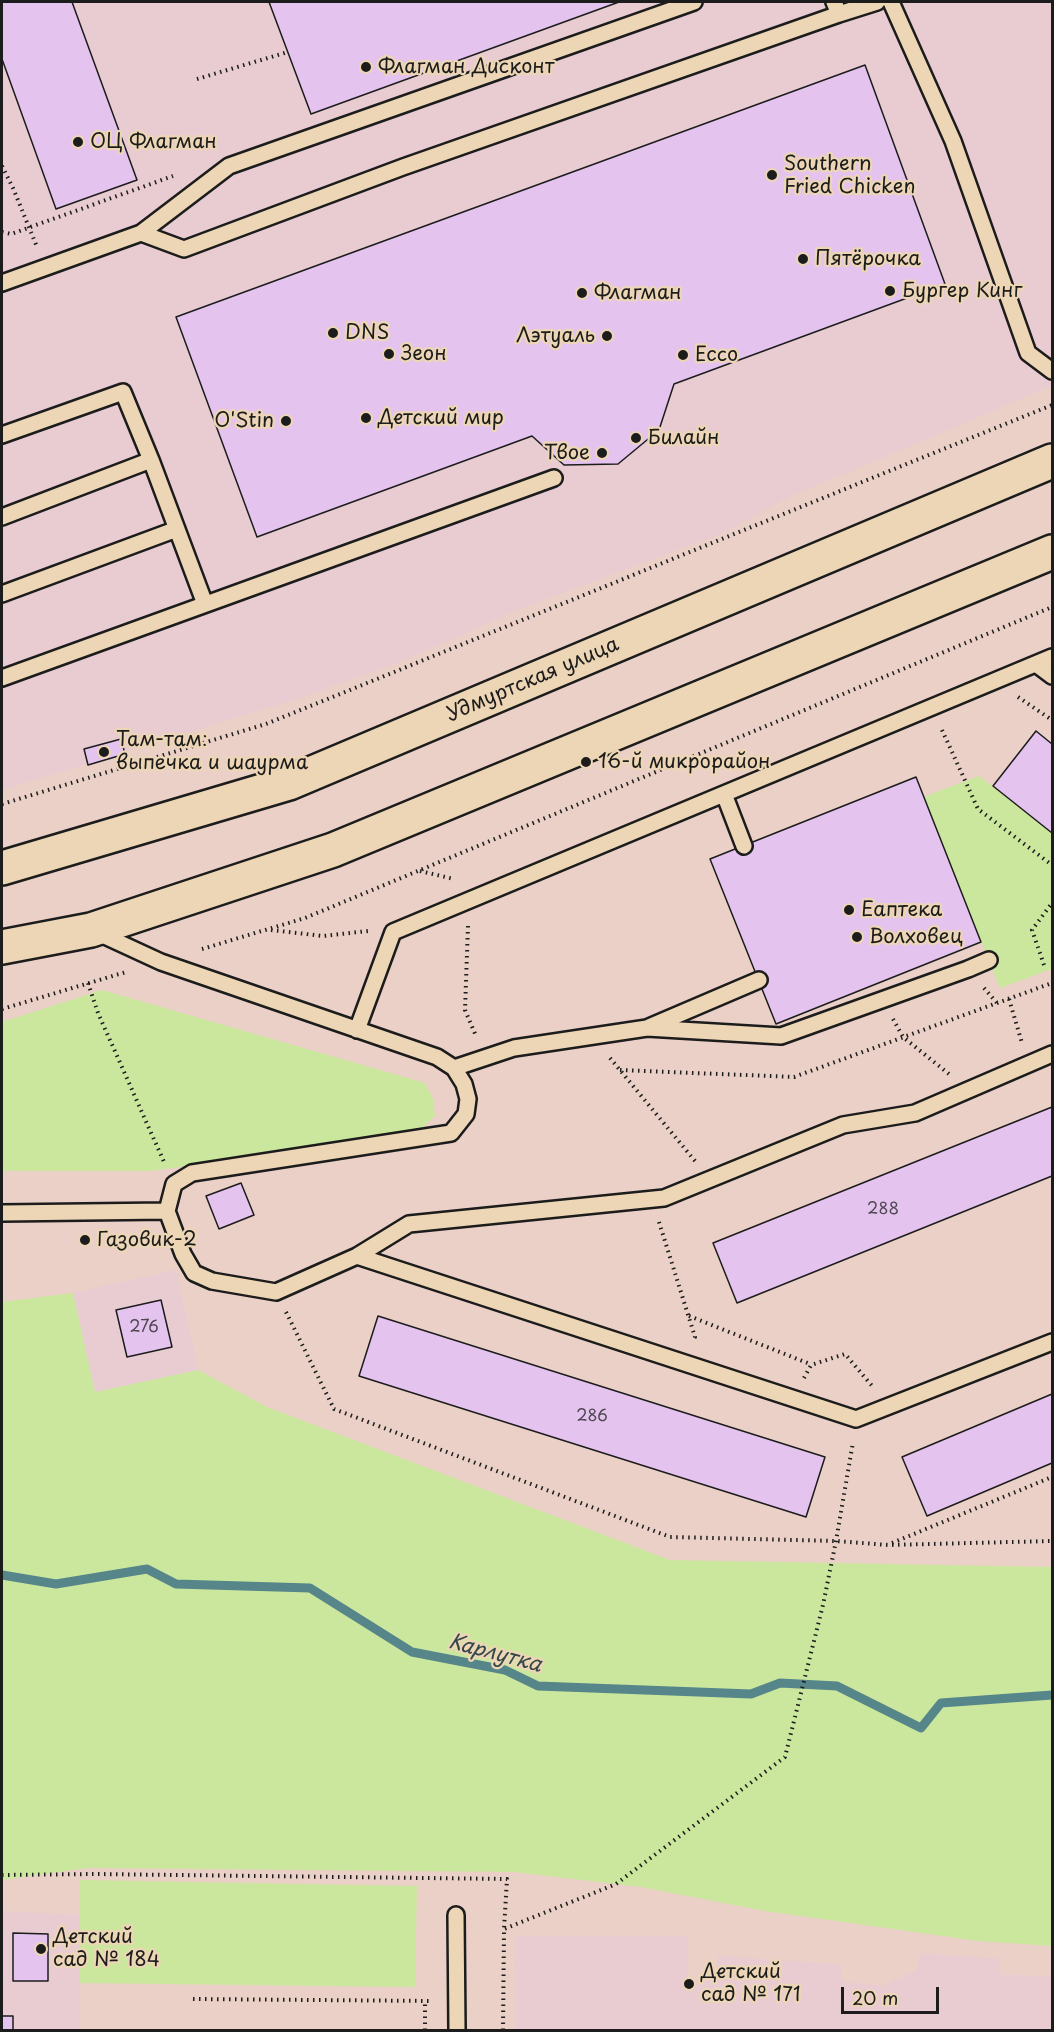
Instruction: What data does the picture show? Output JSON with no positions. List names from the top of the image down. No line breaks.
{"streets":{"main road":["Удмуртская улица"]},"water":["Карлутка"],"places":["Флагман Дисконт","ОЦ Флагман","Southern Fried Chicken","Пятёрочка","Бургер Кинг","Флагман","DNS","Лэтуаль","Зеон","Ecco","Детский мир","O'Stin","Билайн","Твое","Там-там: выпечка и шаурма","16-й микрорайон","Еаптека","Волховец","Газовик-2","Детский сад № 184","Детский сад № 171"],"house_numbers":["288","276","286"],"scale_bar":"20 m"}
